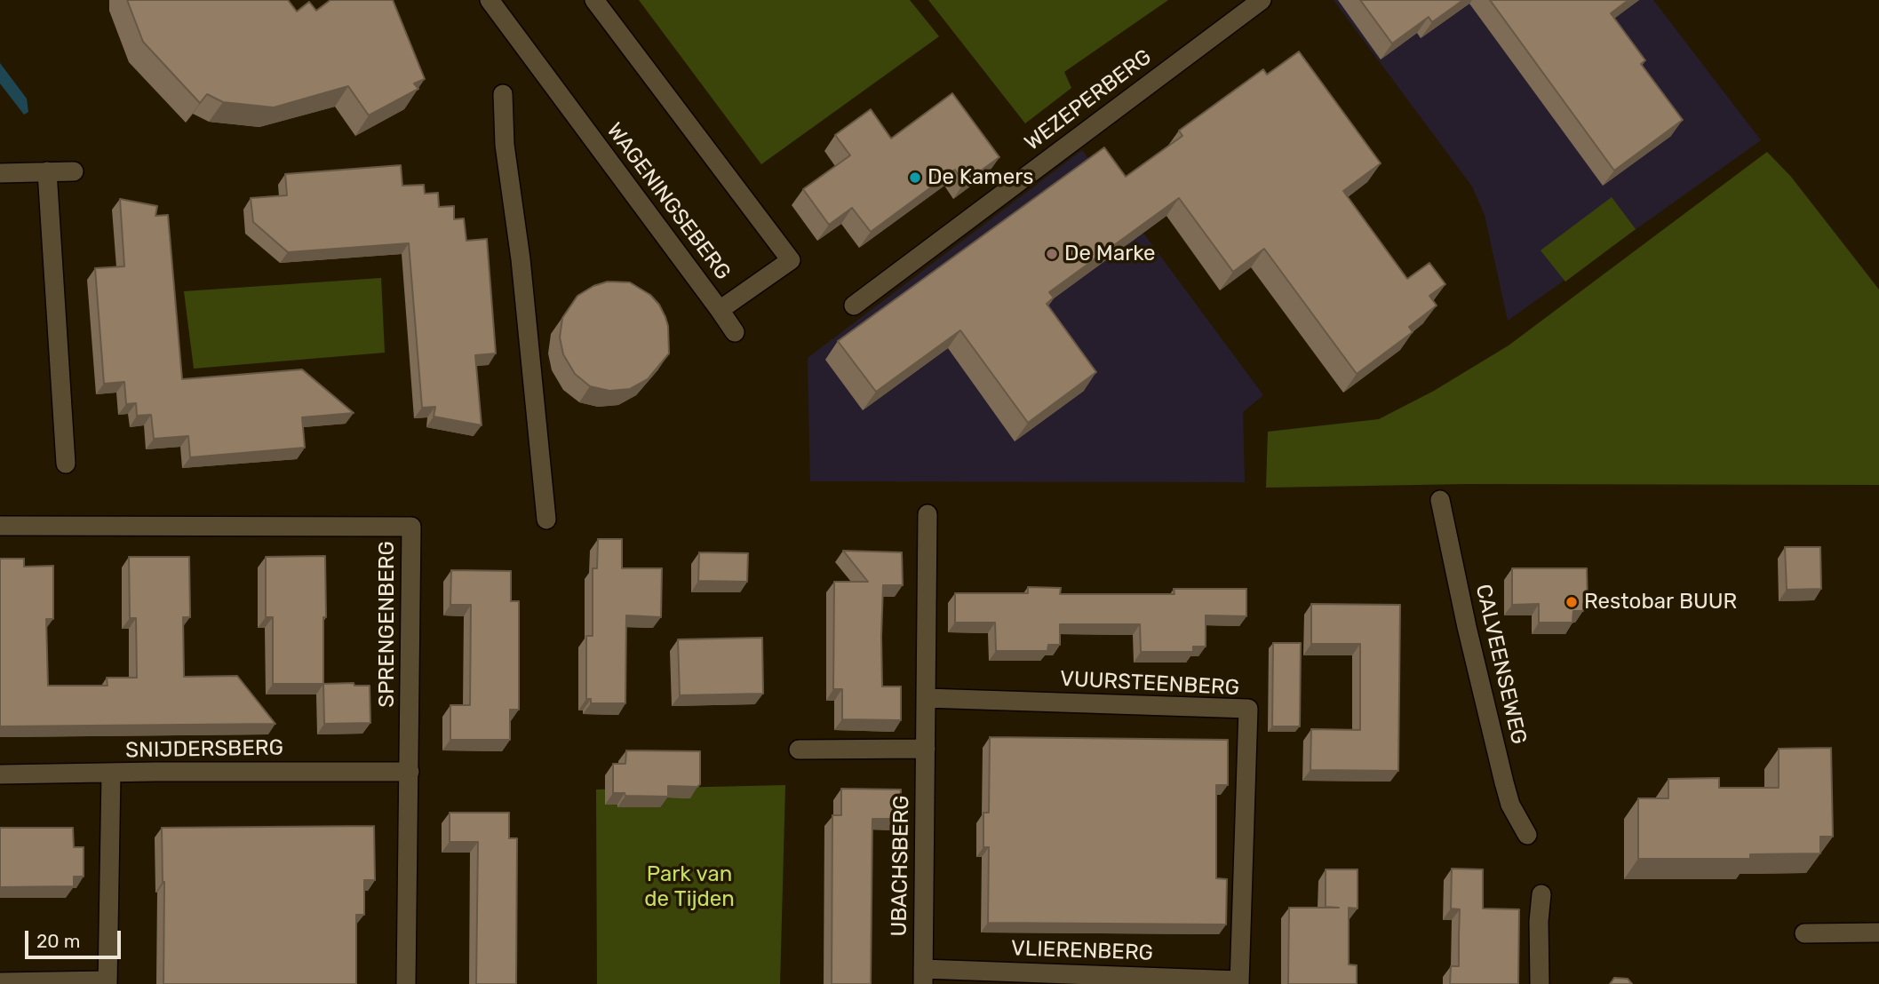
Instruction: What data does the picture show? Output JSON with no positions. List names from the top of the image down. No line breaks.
{"streets":{"street":["WEZEPERBERG","WAGENINGSEBERG","SPRENGENBERG","CALVEENSEWEG","VUURSTEENBERG","SNIJDERSBERG","UBACHSBERG","VLIERENBERG"]},"crossings":[["SPRENGENBERG","SNIJDERSBERG"],["VUURSTEENBERG","UBACHSBERG"],["VUURSTEENBERG","VLIERENBERG"],["UBACHSBERG","VLIERENBERG"]],"parks":["Park van de Tijden"],"places":["De Kamers","De Marke","Restobar BUUR"],"scale_bar":"20 m"}
